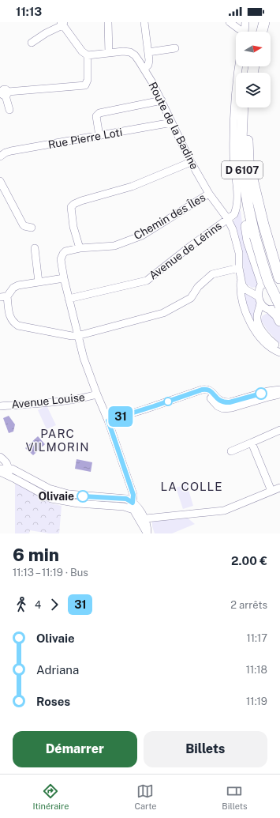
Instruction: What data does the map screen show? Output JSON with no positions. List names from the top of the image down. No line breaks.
{"streets":{"highway":["D 6107"],"street":["Route de la Badine","Rue Pierre Loti","Chemin des Îles","Avenue de Lérins","Avenue Louise"]},"crossings":[["Route de la Badine","Rue Pierre Loti"],["Route de la Badine","Chemin des Îles"],["Route de la Badine","Avenue de Lérins"]],"districts":["PARC VILMORIN","LA COLLE"],"places":["Olivaie"],"lines":["bus line 31"],"north":"right","page":{"status":"11:13","on_map":"31","heading":["6 min","11:13 – 11:19 · Bus","2.00 €"],"legs":["4","31","2 arrêts"],"list":[{"name":"Olivaie","value":"11:17"},{"name":"Adriana","value":"11:18"},{"name":"Roses","value":"11:19"}],"buttons":["Démarrer","Billets"],"tabs":["Itinéraire","Carte","Billets"]}}
